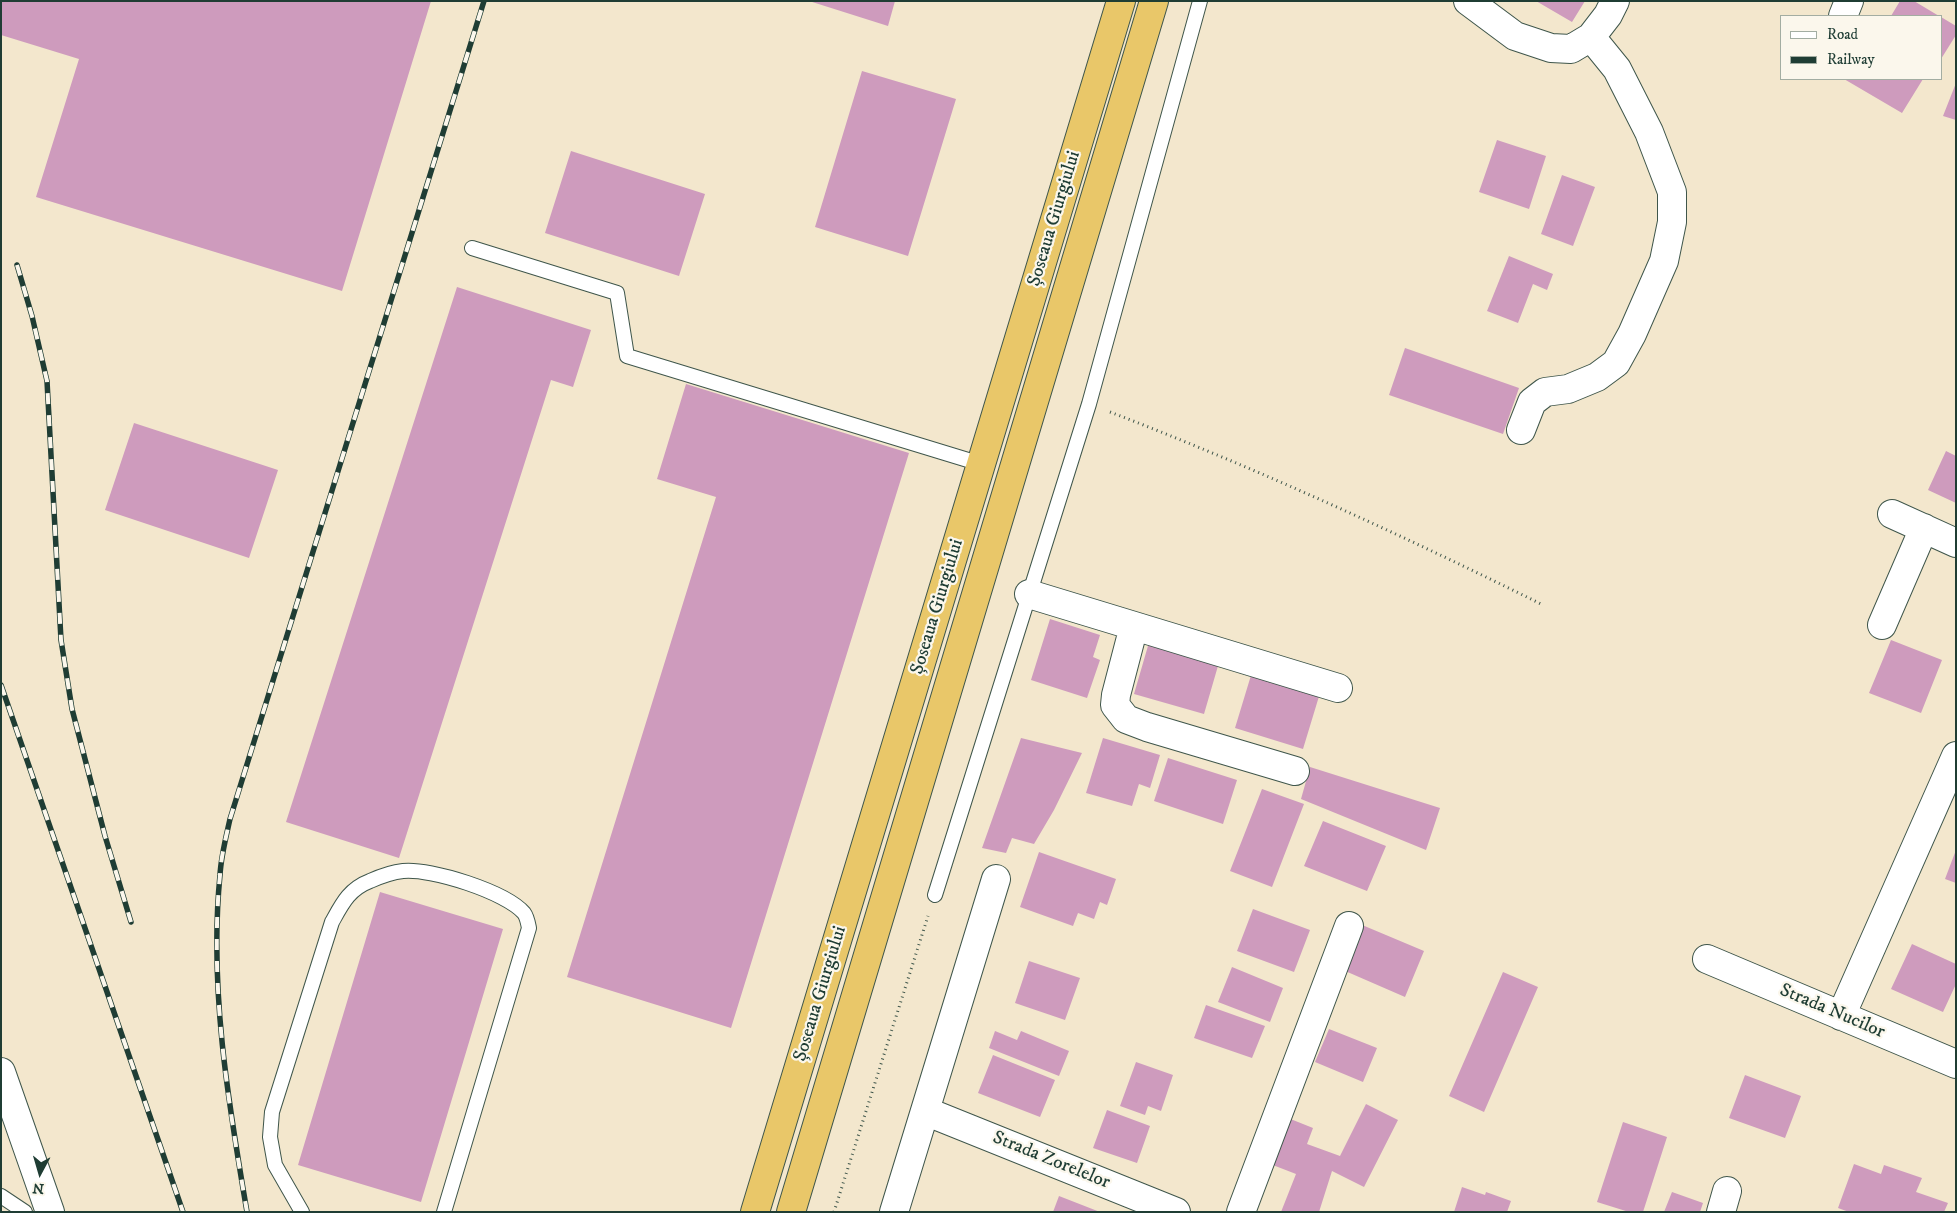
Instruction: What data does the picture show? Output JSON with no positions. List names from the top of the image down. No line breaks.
{"streets":{"highway":["Șoseaua Giurgiului"],"street":["Strada Nucilor","Strada Zorelelor"]},"legend":["Road","Railway"],"north":"bottom"}
